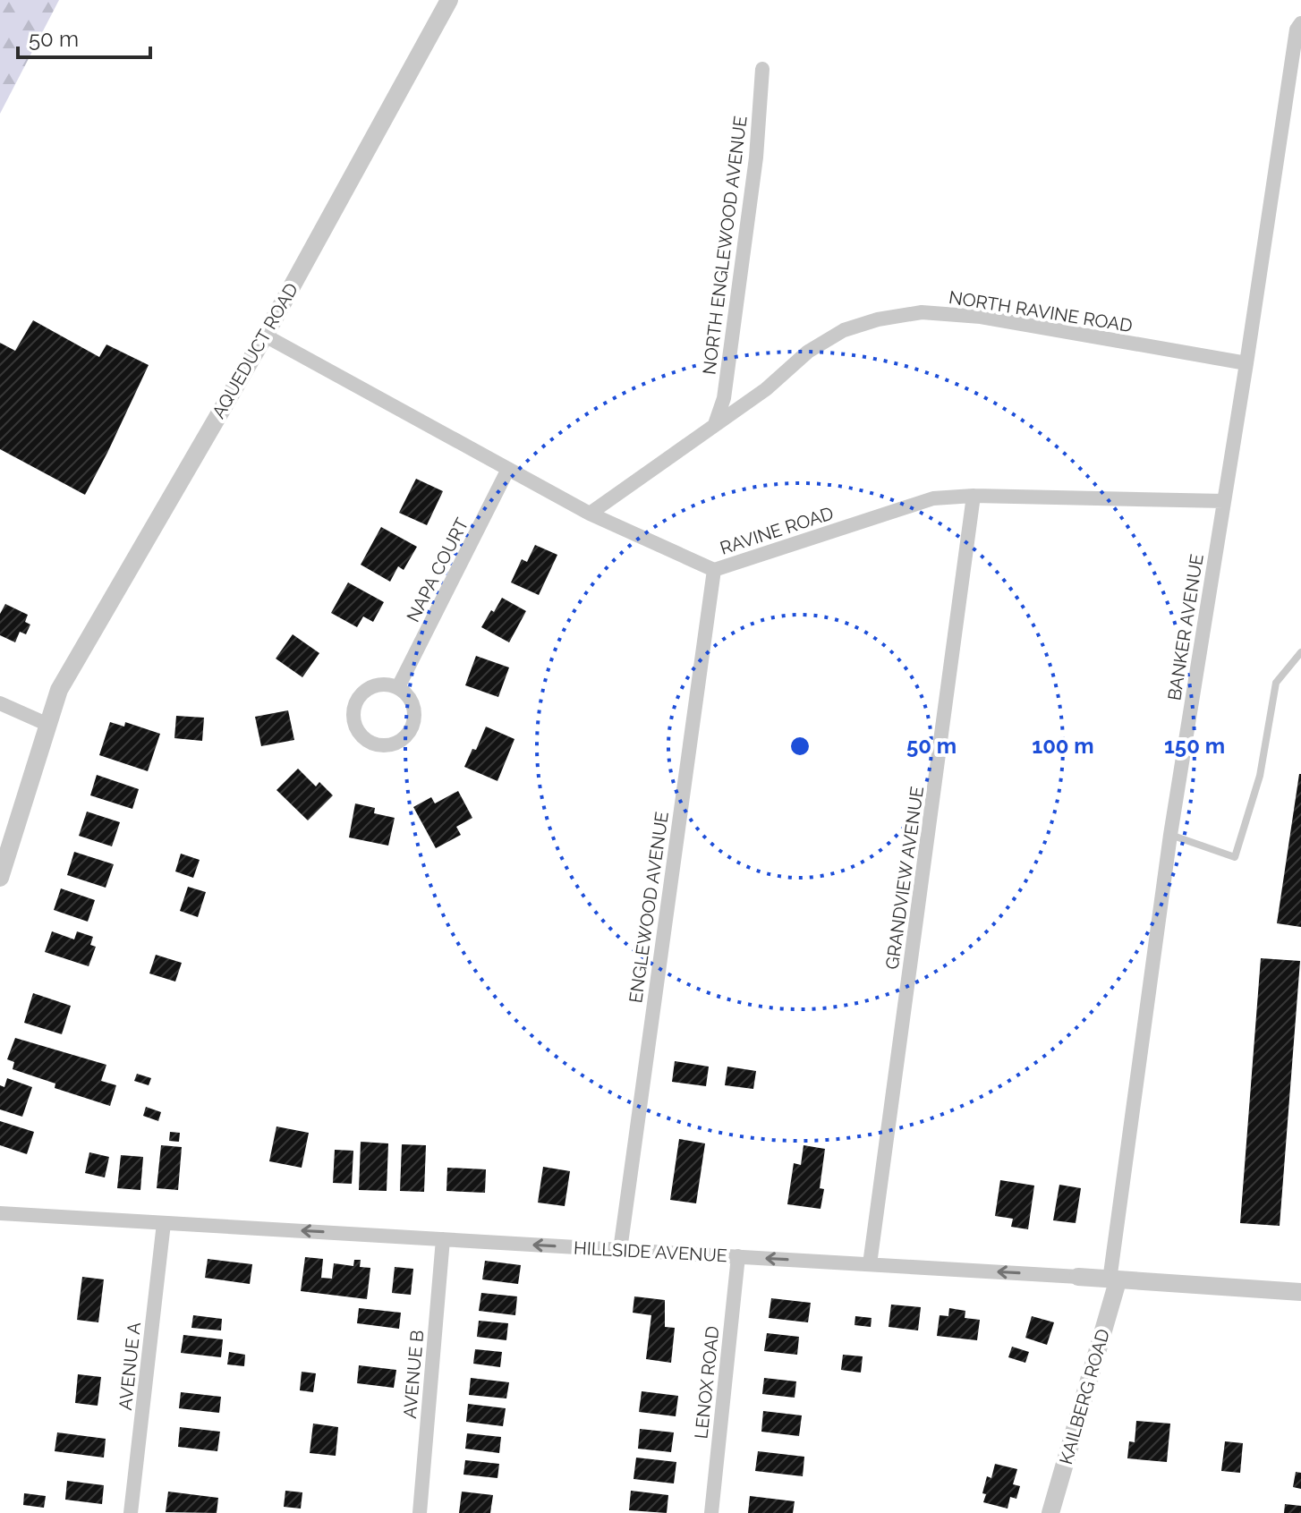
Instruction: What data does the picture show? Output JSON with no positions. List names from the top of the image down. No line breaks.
{"streets":{"street":["NORTH ENGLEWOOD AVENUE","NORTH RAVINE ROAD","AQUEDUCT ROAD","RAVINE ROAD","NAPA COURT","BANKER AVENUE","GRANDVIEW AVENUE","ENGLEWOOD AVENUE","HILLSIDE AVENUE","AVENUE A","AVENUE B","LENOX ROAD","KAILBERG ROAD"]},"crossings":[["NORTH ENGLEWOOD AVENUE","NORTH RAVINE ROAD"],["NORTH RAVINE ROAD","RAVINE ROAD"],["NORTH RAVINE ROAD","BANKER AVENUE"],["AQUEDUCT ROAD","RAVINE ROAD"],["RAVINE ROAD","NAPA COURT"],["RAVINE ROAD","BANKER AVENUE"],["RAVINE ROAD","GRANDVIEW AVENUE"],["RAVINE ROAD","ENGLEWOOD AVENUE"],["BANKER AVENUE","HILLSIDE AVENUE"],["BANKER AVENUE","KAILBERG ROAD"],["GRANDVIEW AVENUE","HILLSIDE AVENUE"],["ENGLEWOOD AVENUE","HILLSIDE AVENUE"],["HILLSIDE AVENUE","AVENUE A"],["HILLSIDE AVENUE","AVENUE B"],["HILLSIDE AVENUE","LENOX ROAD"],["HILLSIDE AVENUE","KAILBERG ROAD"]],"one_way":["HILLSIDE AVENUE"],"scale_bar":"50 m","rings":["50 m","100 m","150 m"]}
